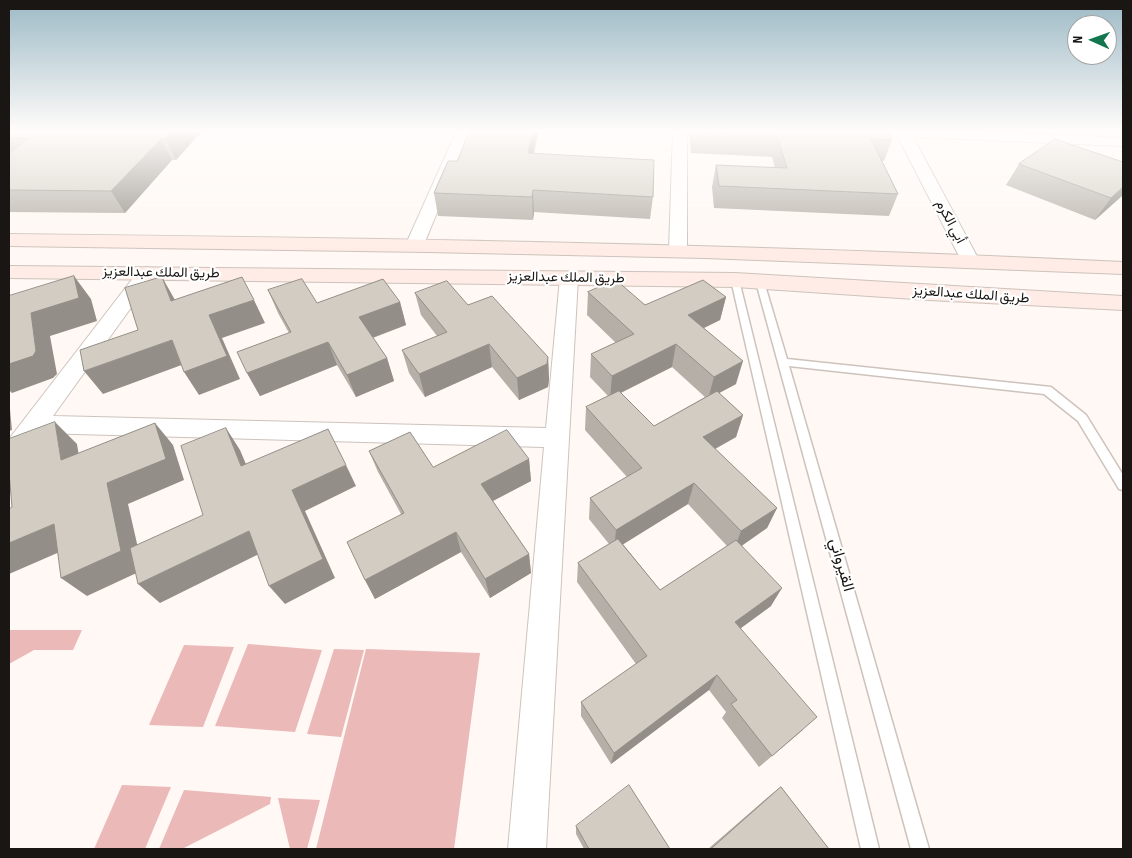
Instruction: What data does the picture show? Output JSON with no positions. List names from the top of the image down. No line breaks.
{"streets":{"main road":["طريق الملك عبدالعزيز"],"street":["أبي الكرم"],"lane":["القيرواني"]},"crossings":[["أبي الكرم","طريق الملك عبدالعزيز"],["طريق الملك عبدالعزيز","القيرواني"]],"north":"left"}
